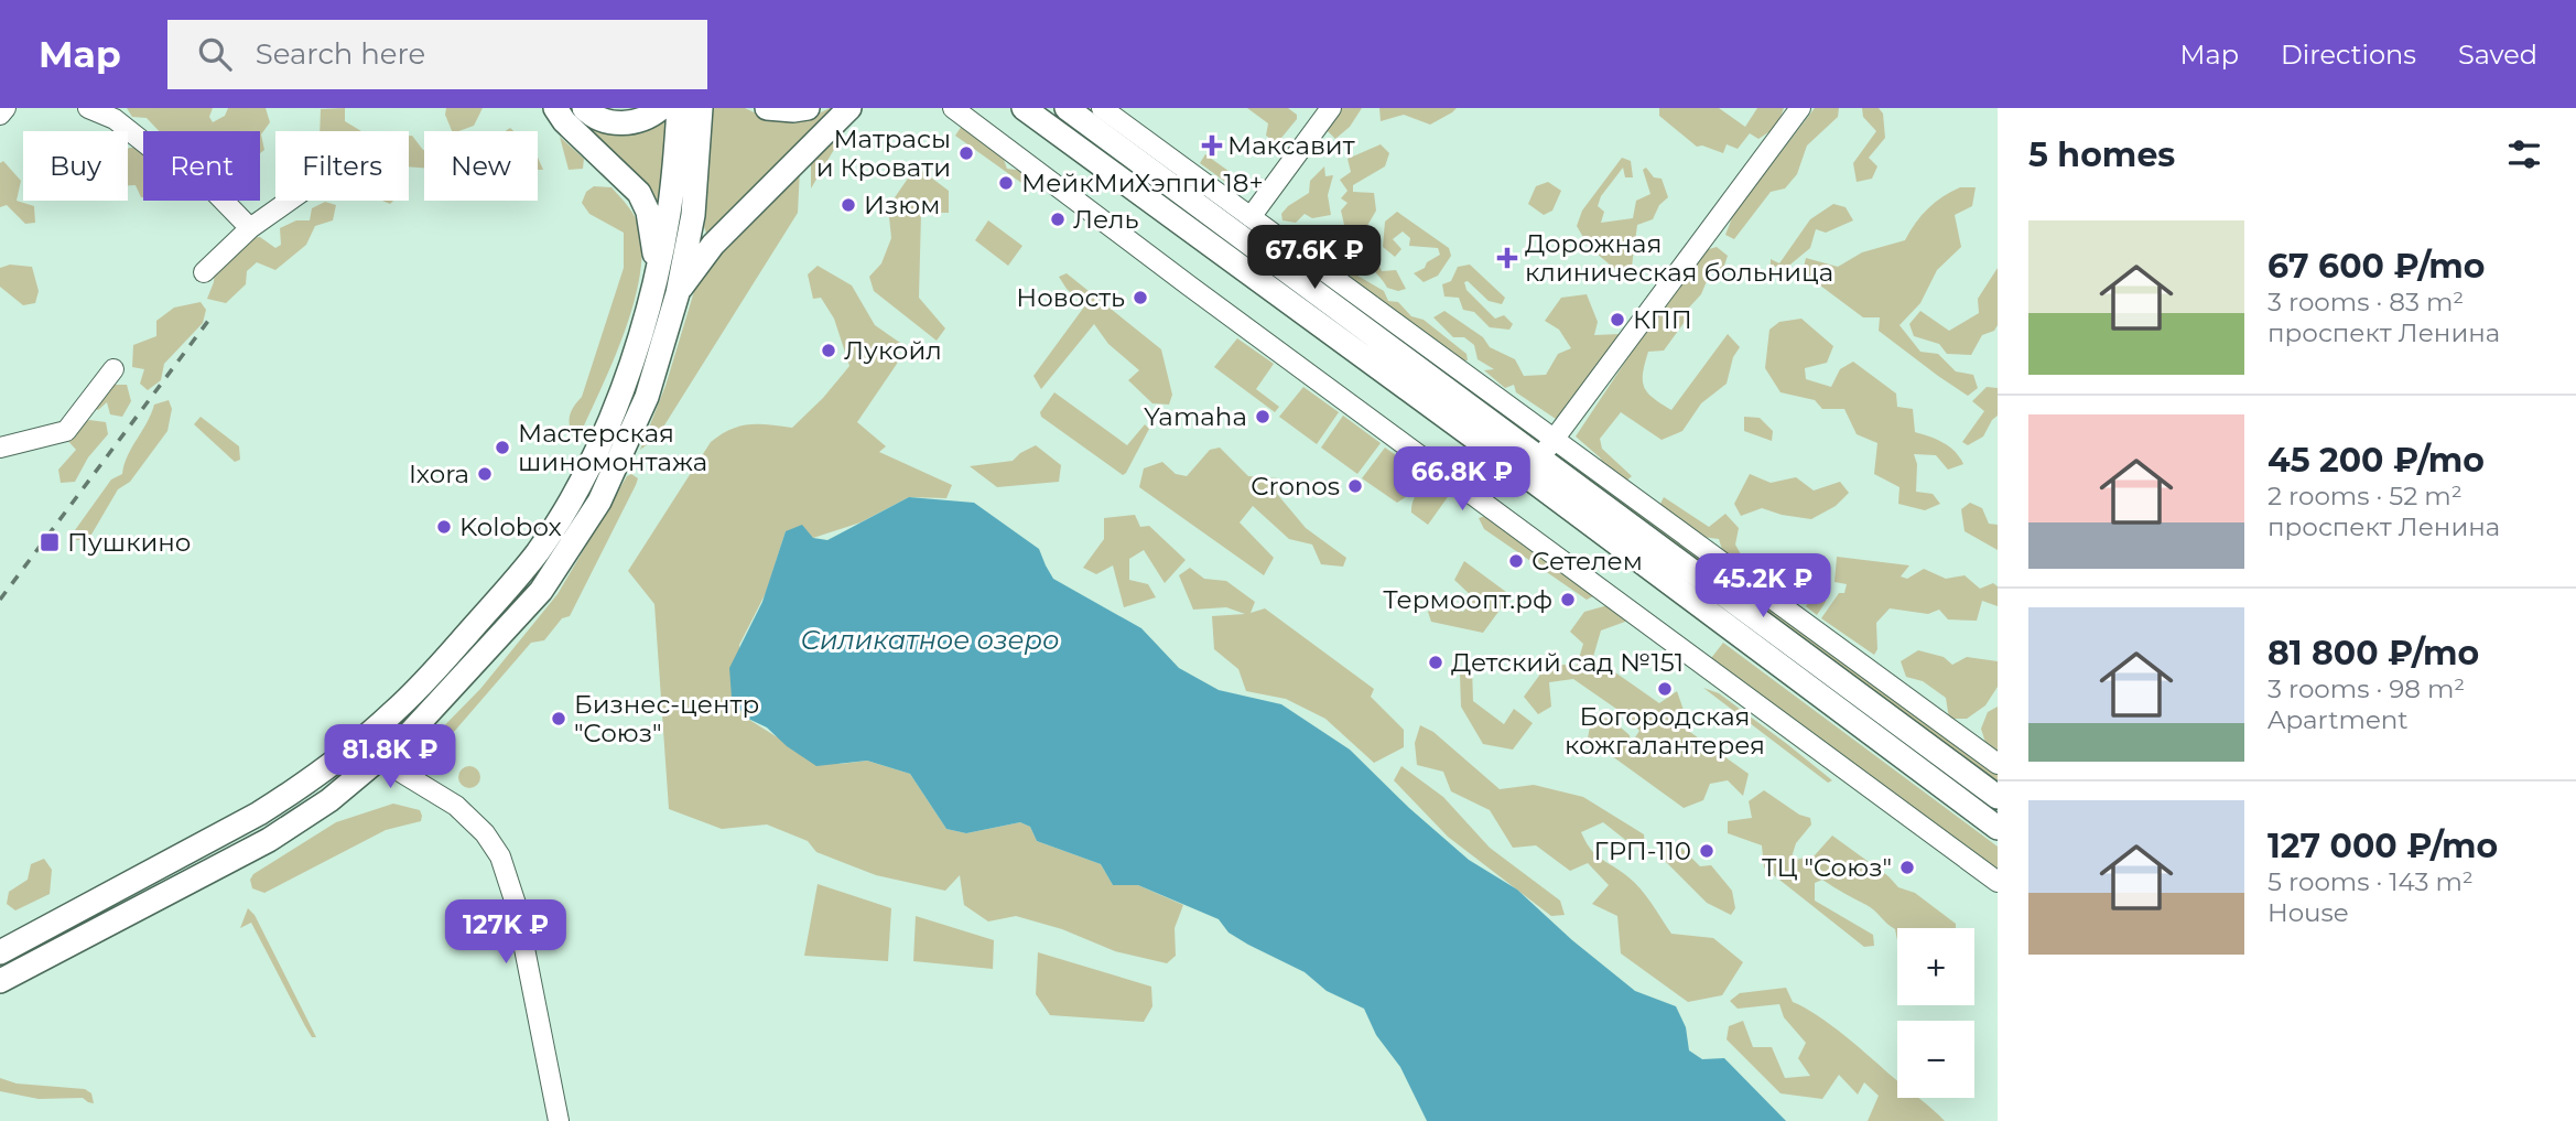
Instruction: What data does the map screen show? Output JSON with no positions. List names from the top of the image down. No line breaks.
{"water":["Силикатное озеро"],"places":{"health":["Максавит","Дорожная клиническая больница"],"other":["Матрасы и Кровати","МейкМиХэппи 18+","Изюм","Лель","Новость","КПП","Лукойл","Yamaha","Мастерская шиномонтажа","Ixora","Cronos","Kolobox","Сетелем","Термоопт.рф","Детский сад №151","Богородская кожгалантерея","Бизнес-центр \"Союз\"","ГРП-110","ТЦ \"Союз\""],"transit":["Пушкино"]},"page":{"header":"Map","search":"Search here","nav":["Map","Directions","Saved"],"heading":"5 homes","chip":["Buy","Rent","Filters","New"],"list":[{"name":"67 600 ₽/mo","note":"3 rooms · 83 m² · проспект Ленина"},{"name":"45 200 ₽/mo","note":"2 rooms · 52 m² · проспект Ленина"},{"name":"81 800 ₽/mo","note":"3 rooms · 98 m² · Apartment"},{"name":"127 000 ₽/mo","note":"5 rooms · 143 m² · House"}],"price":["67.6K ₽","66.8K ₽","45.2K ₽","81.8K ₽","127K ₽"],"map_buttons":["+","−"]}}
